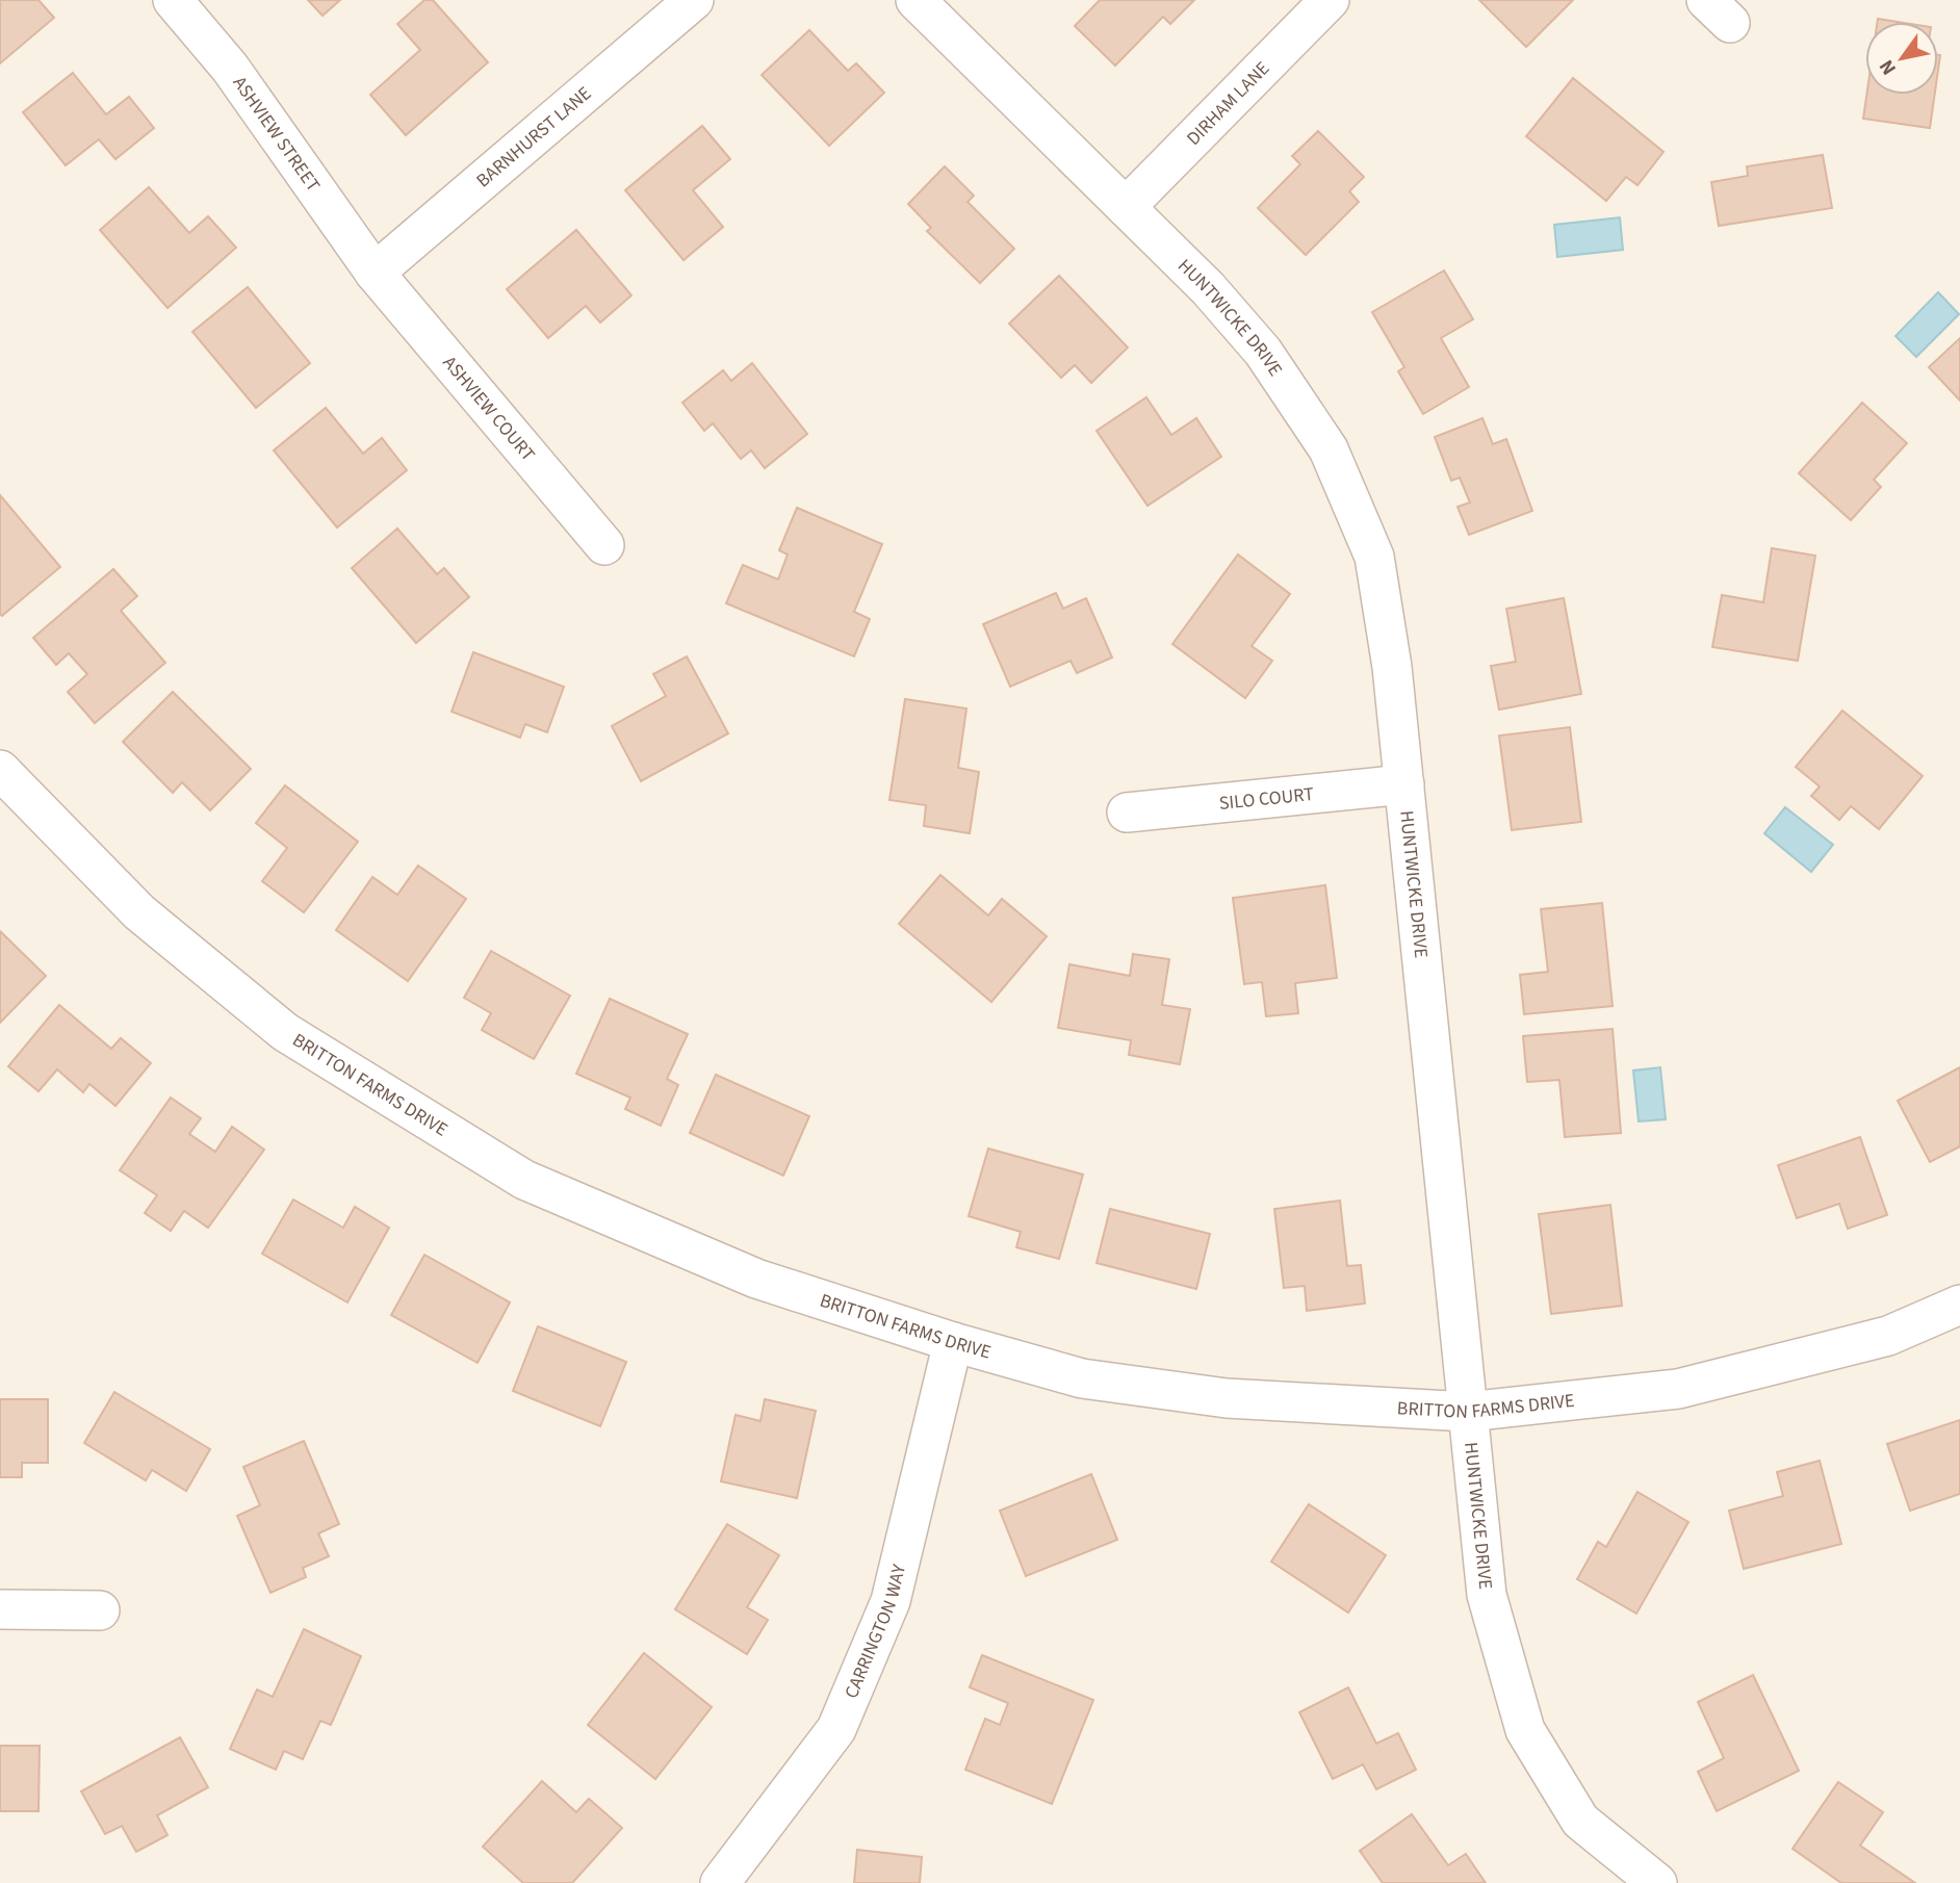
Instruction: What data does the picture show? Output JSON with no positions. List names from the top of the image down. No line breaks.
{"streets":{"street":["DIRHAM LANE","ASHVIEW STREET","BARNHURST LANE","HUNTWICKE DRIVE","ASHVIEW COURT","SILO COURT","BRITTON FARMS DRIVE","CARRINGTON WAY"]},"crossings":[["DIRHAM LANE","HUNTWICKE DRIVE"],["ASHVIEW STREET","BARNHURST LANE"],["ASHVIEW STREET","ASHVIEW COURT"],["BARNHURST LANE","ASHVIEW COURT"],["HUNTWICKE DRIVE","SILO COURT"],["HUNTWICKE DRIVE","BRITTON FARMS DRIVE"],["BRITTON FARMS DRIVE","CARRINGTON WAY"]],"north":"bottom left"}
